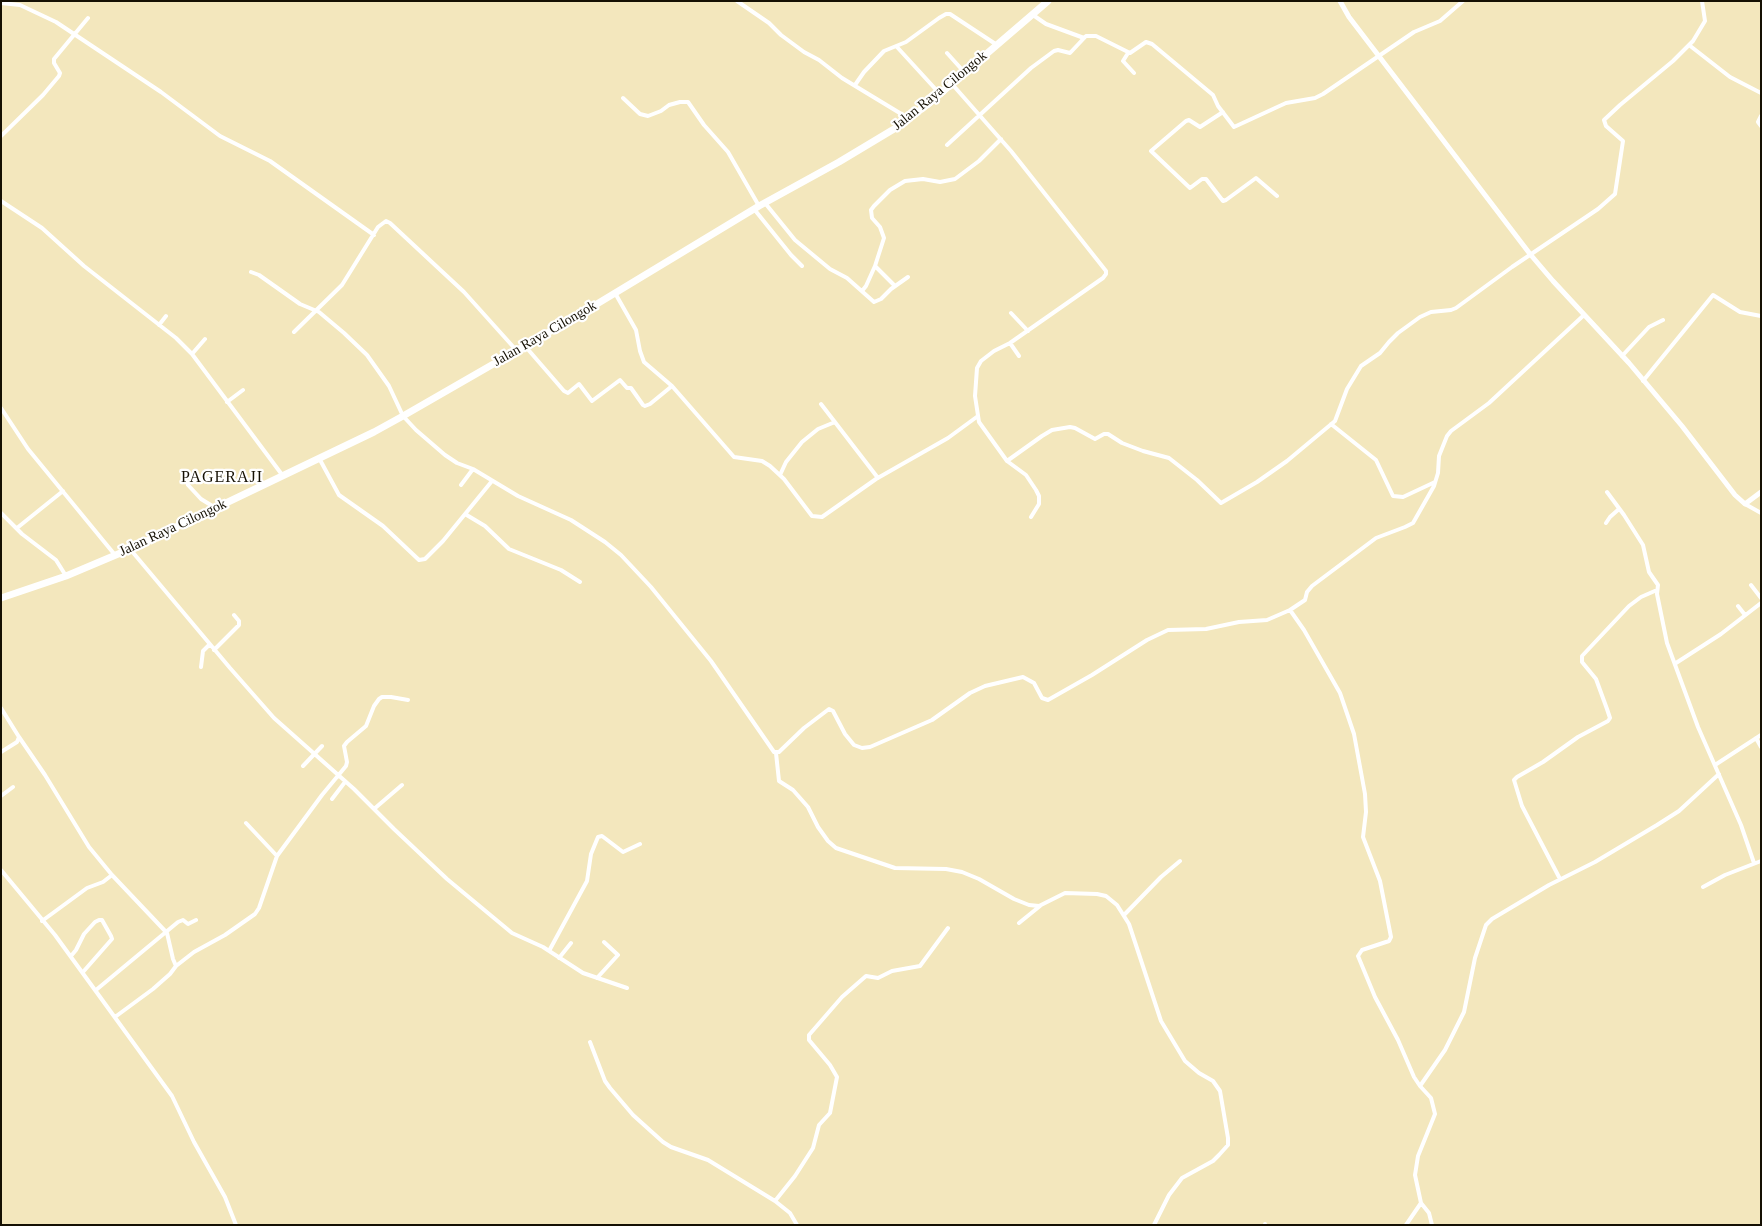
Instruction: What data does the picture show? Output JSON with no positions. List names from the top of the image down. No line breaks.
{"streets":{"highway":["Jalan Raya Cilongok"]},"districts":["PAGERAJI"]}
